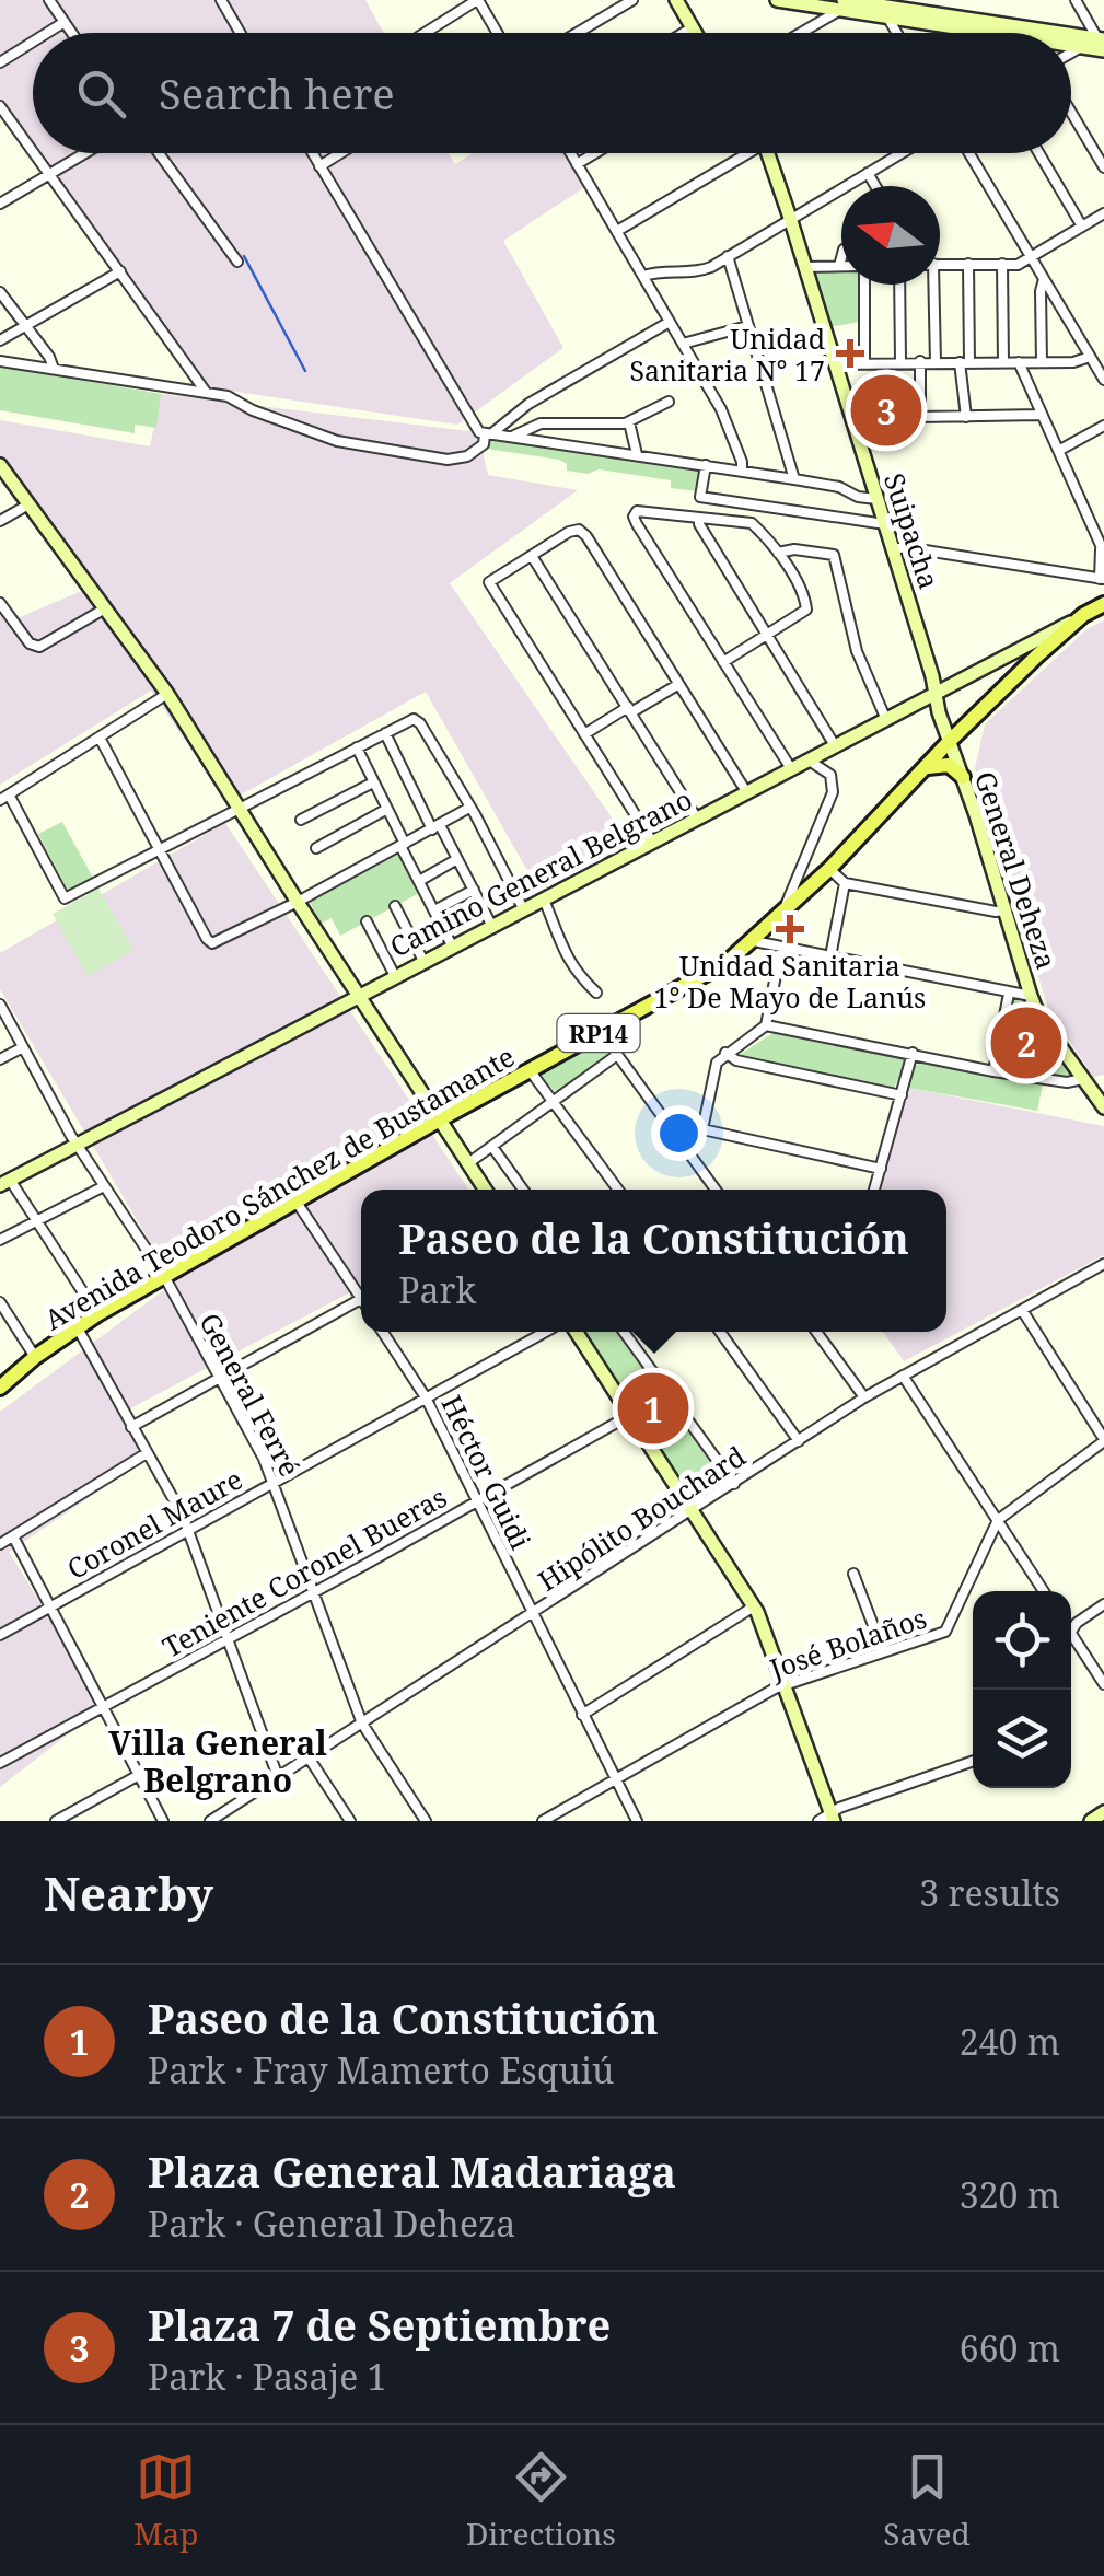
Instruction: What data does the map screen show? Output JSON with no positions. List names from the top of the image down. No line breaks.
{"streets":{"main road":["Camino General Belgrano","RP14","Avenida Teodoro Sánchez de Bustamante"],"street":["Suipacha","General Deheza","General Ferré","Héctor Guidi","Hipólito Bouchard","Coronel Maure","Teniente Coronel Bueras","José Bolaños"]},"crossings":[["Suipacha","General Deheza"],["Suipacha","Camino General Belgrano"],["General Deheza","Camino General Belgrano"],["General Deheza","Avenida Teodoro Sánchez de Bustamante"],["Camino General Belgrano","Avenida Teodoro Sánchez de Bustamante"],["Camino General Belgrano","General Ferré"],["Avenida Teodoro Sánchez de Bustamante","General Ferré"],["General Ferré","Hipólito Bouchard"],["General Ferré","Coronel Maure"],["General Ferré","Teniente Coronel Bueras"],["Héctor Guidi","Hipólito Bouchard"],["Héctor Guidi","Coronel Maure"],["Héctor Guidi","Teniente Coronel Bueras"],["Héctor Guidi","José Bolaños"]],"districts":["Villa General Belgrano"],"places":{"health":["Unidad Sanitaria N° 17","Unidad Sanitaria 1° De Mayo de Lanús"]},"north":"left","page":{"search":"Search here","pins":["3","2","1"],"popup":["Paseo de la Constitución","Park"],"heading":["Nearby","3 results"],"list":[{"mark":"1","name":"Paseo de la Constitución","note":"Park · Fray Mamerto Esquiú","value":"240 m"},{"mark":"2","name":"Plaza General Madariaga","note":"Park · General Deheza","value":"320 m"},{"mark":"3","name":"Plaza 7 de Septiembre","note":"Park · Pasaje 1","value":"660 m"}],"nav":["Map","Directions","Saved"]}}
